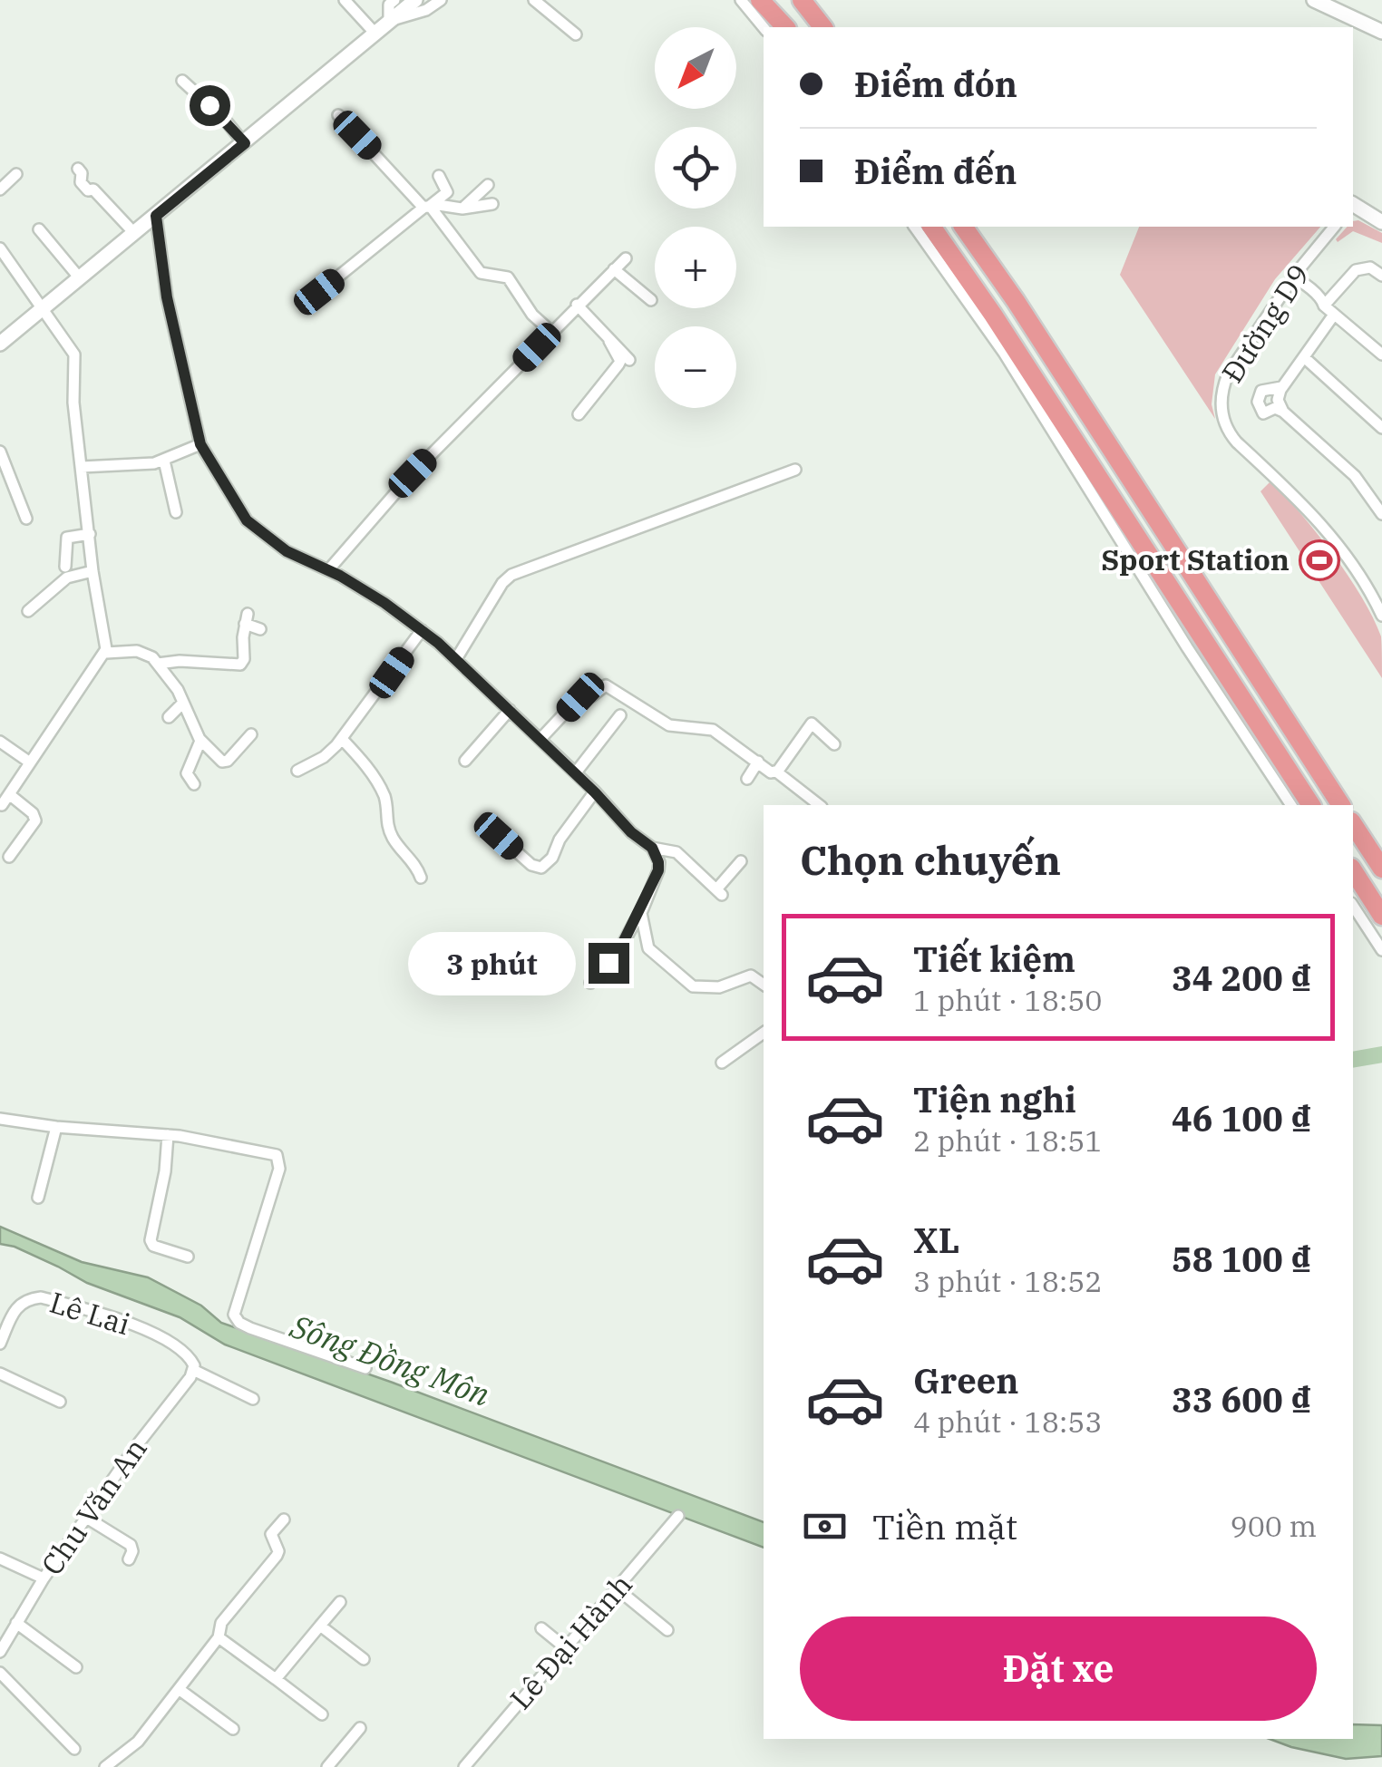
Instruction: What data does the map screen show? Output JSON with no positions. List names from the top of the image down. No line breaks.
{"streets":{"street":["Đường D9","Lê Lai","Chu Văn An","Lê Đại Hành"]},"crossings":[["Lê Lai","Chu Văn An"]],"water":["Sông Đồng Môn"],"places":{"sports":["Sport Station"]},"north":"bottom left","page":{"map_buttons":["+","−"],"banner":["Điểm đón","Điểm đến"],"heading":"Chọn chuyến","list":[{"name":"Tiết kiệm","note":"1 phút · 18:50","value":"34 200 ₫"},{"name":"Tiện nghi","note":"2 phút · 18:51","value":"46 100 ₫"},{"name":"XL","note":"3 phút · 18:52","value":"58 100 ₫"},{"name":"Green","note":"4 phút · 18:53","value":"33 600 ₫"}],"bubble":"3 phút","pay":["Tiền mặt","900 m"],"buttons":"Đặt xe"}}
